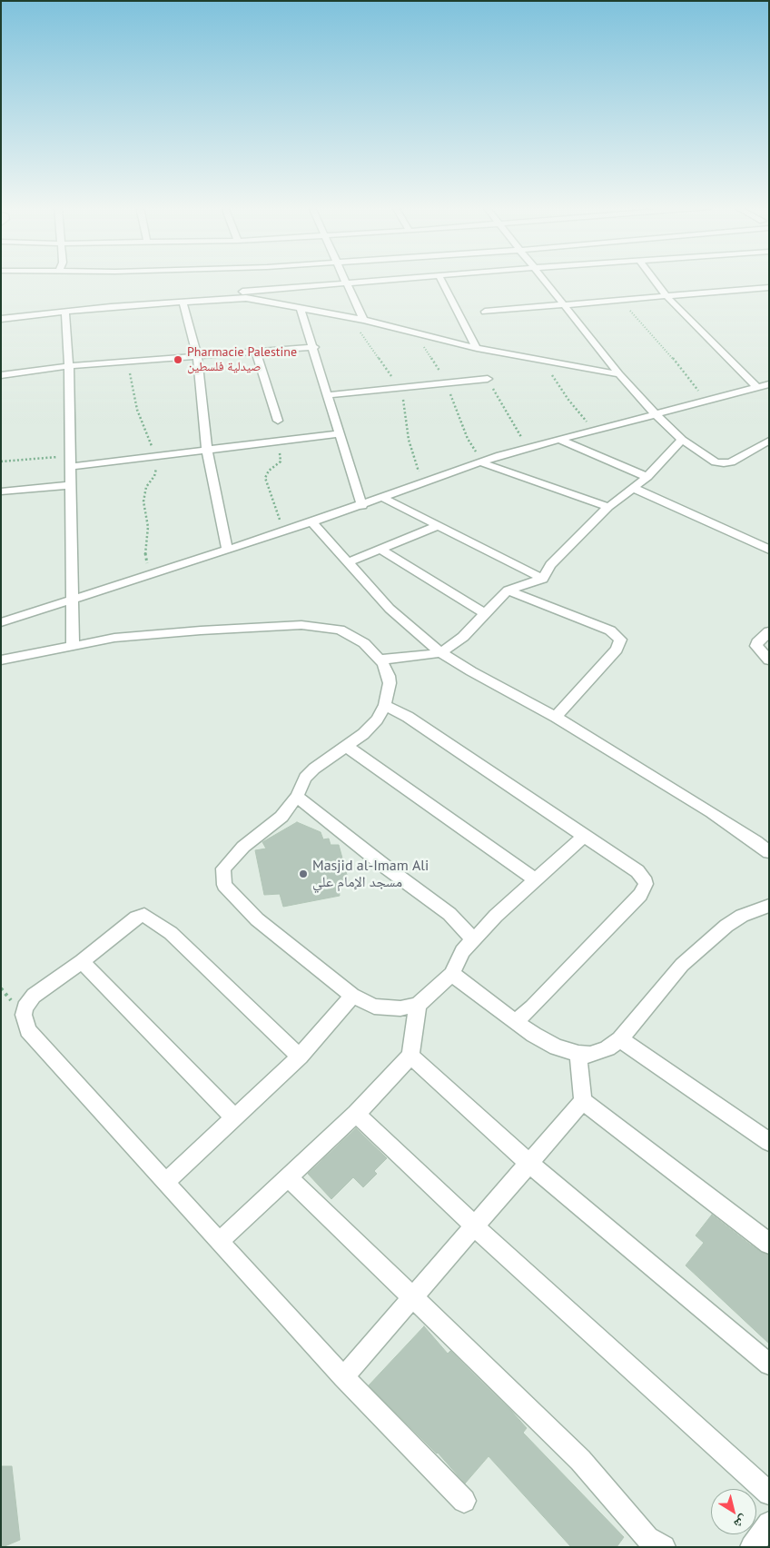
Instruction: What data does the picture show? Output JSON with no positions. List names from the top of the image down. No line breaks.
{"places":["Pharmacie Palestine صيدلية فلسطين","Masjid al-Imam Ali مسجد الإمام علي"],"north":"bottom right"}
